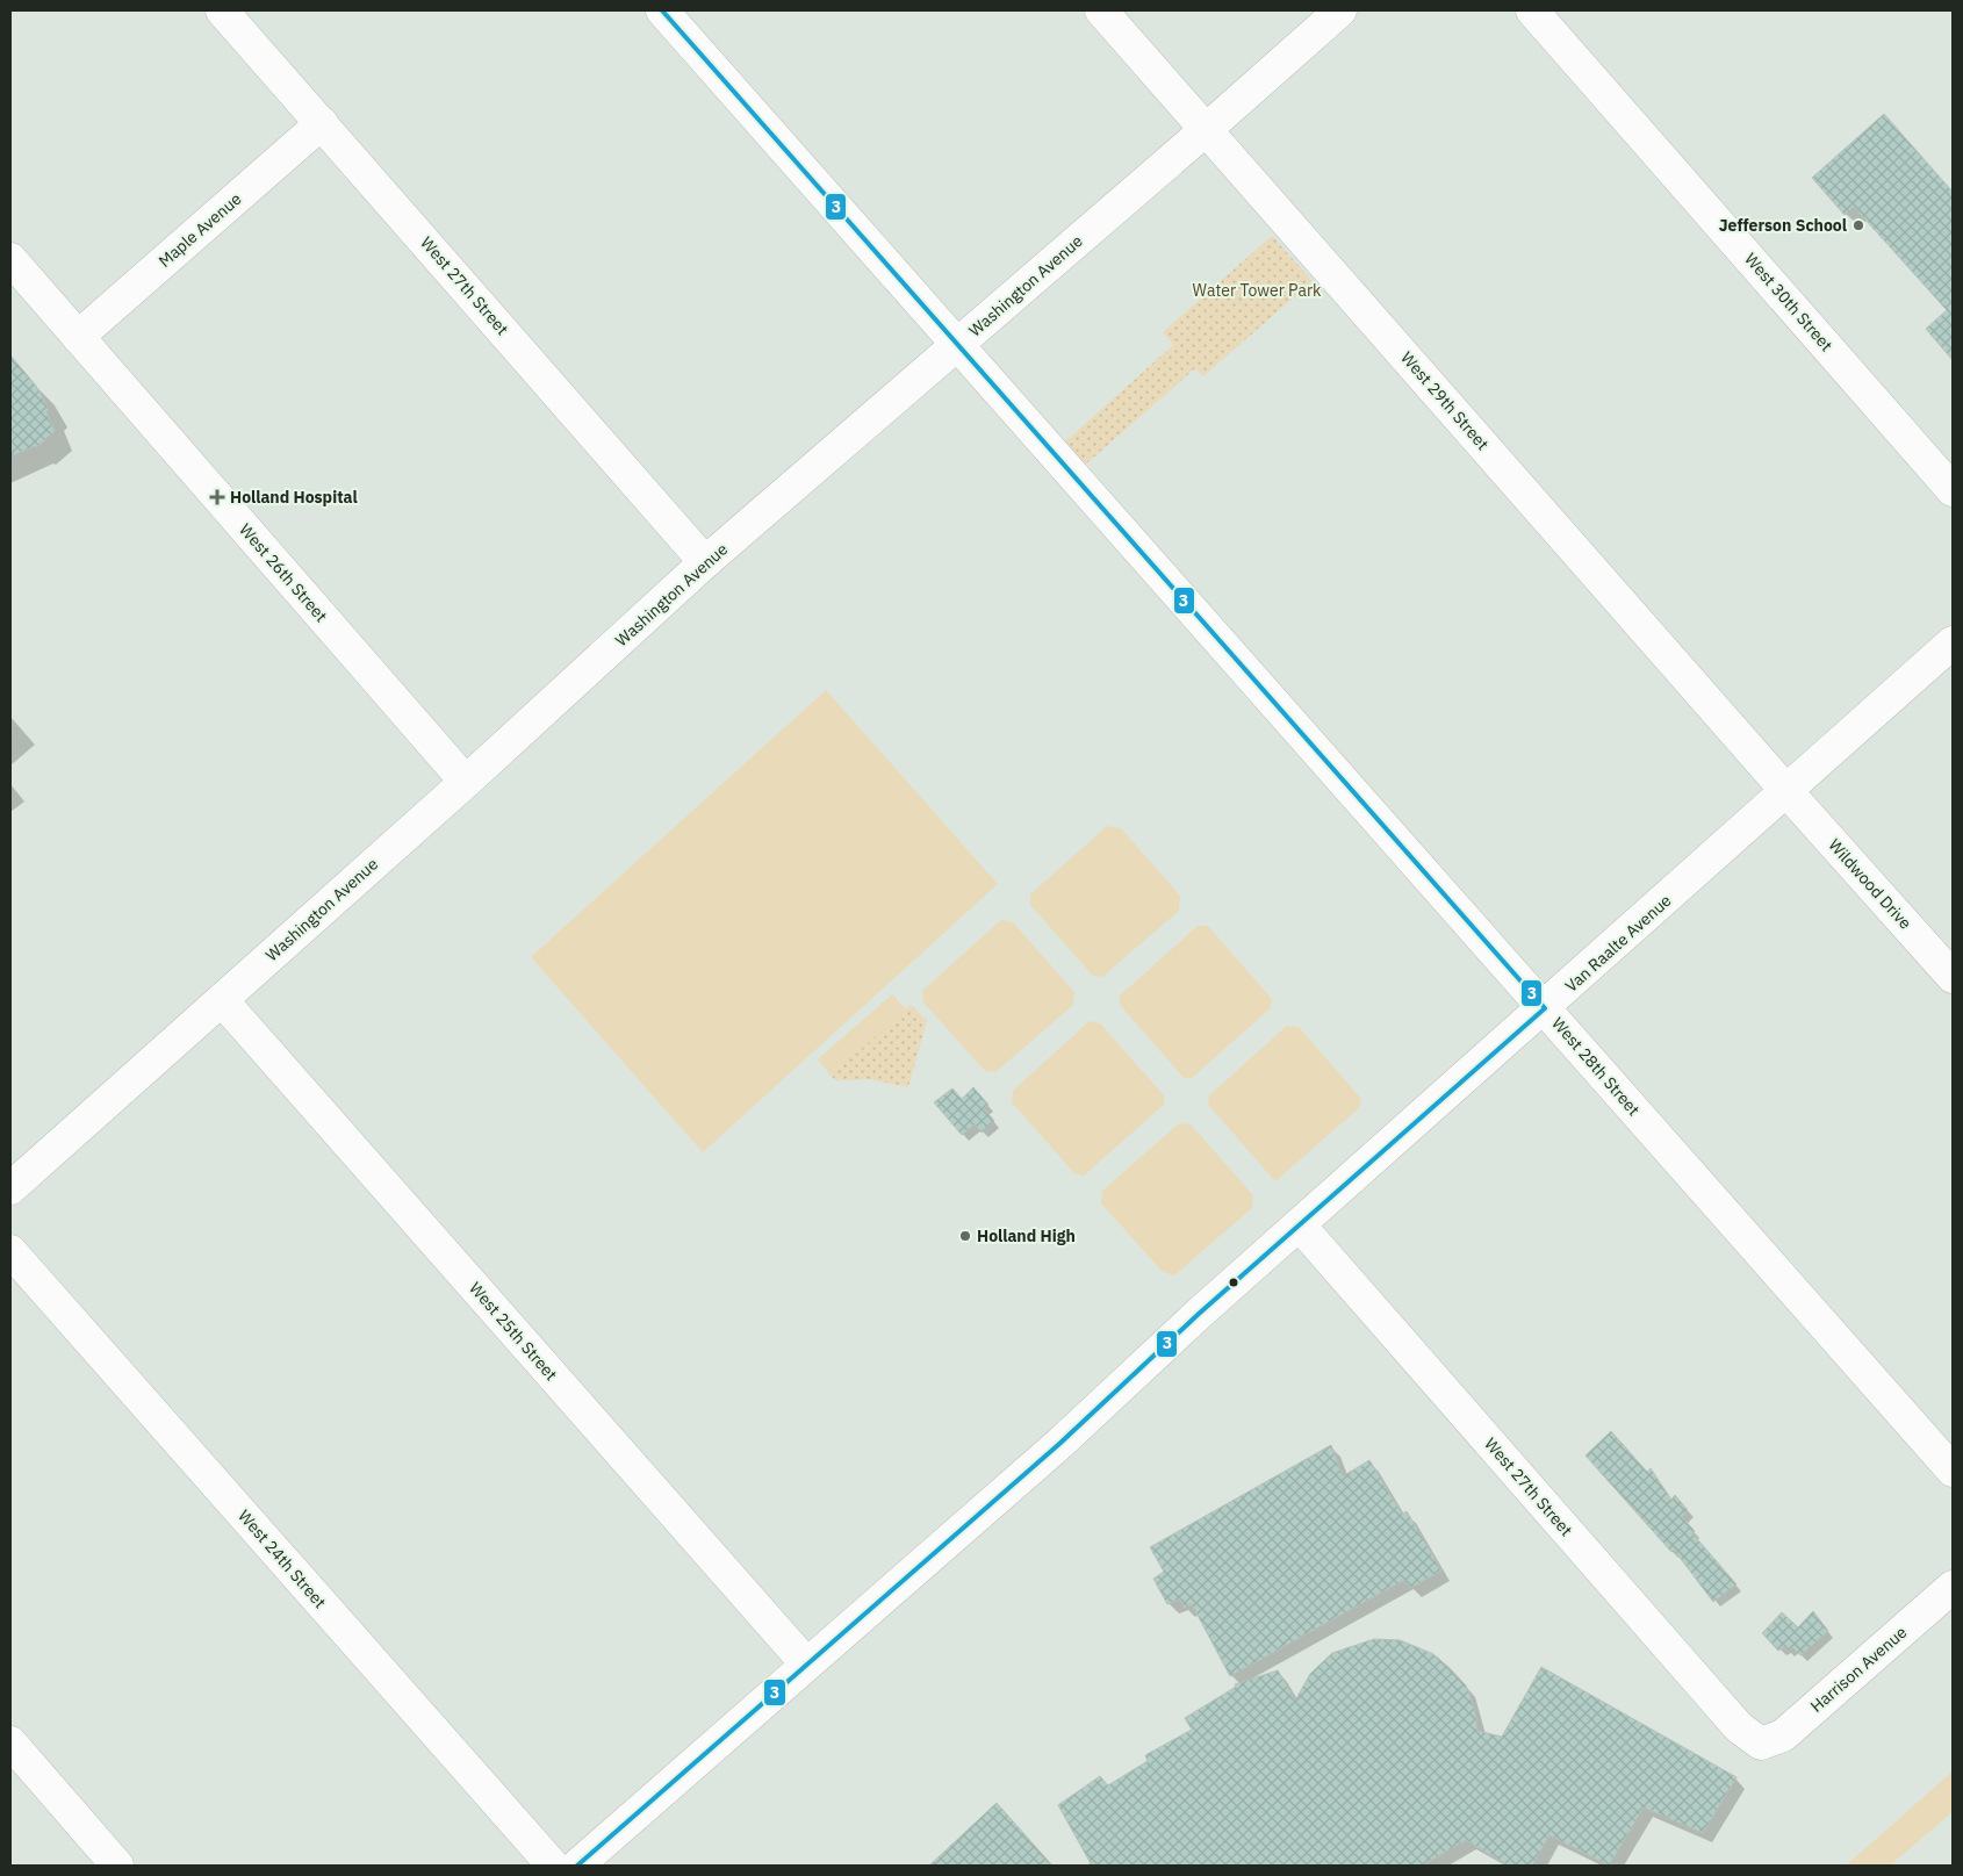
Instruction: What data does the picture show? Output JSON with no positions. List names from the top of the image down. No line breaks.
{"streets":{"street":["Maple Avenue","West 27th Street","Washington Avenue","West 30th Street","West 29th Street","West 26th Street","Wildwood Drive","Van Raalte Avenue","West 28th Street","West 25th Street","West 24th Street","Harrison Avenue"]},"crossings":[["Maple Avenue","West 27th Street"],["Maple Avenue","West 26th Street"],["West 27th Street","Washington Avenue"],["West 27th Street","Van Raalte Avenue"],["West 27th Street","Harrison Avenue"],["Washington Avenue","West 29th Street"],["Washington Avenue","West 26th Street"],["Washington Avenue","West 28th Street"],["Washington Avenue","West 25th Street"],["West 29th Street","Wildwood Drive"],["West 29th Street","Van Raalte Avenue"],["Wildwood Drive","Van Raalte Avenue"],["Van Raalte Avenue","West 28th Street"],["Van Raalte Avenue","West 25th Street"]],"parks":["Water Tower Park"],"places":{"other":["Jefferson School","Holland High"],"health":["Holland Hospital"]},"lines":["transit line 3"]}
